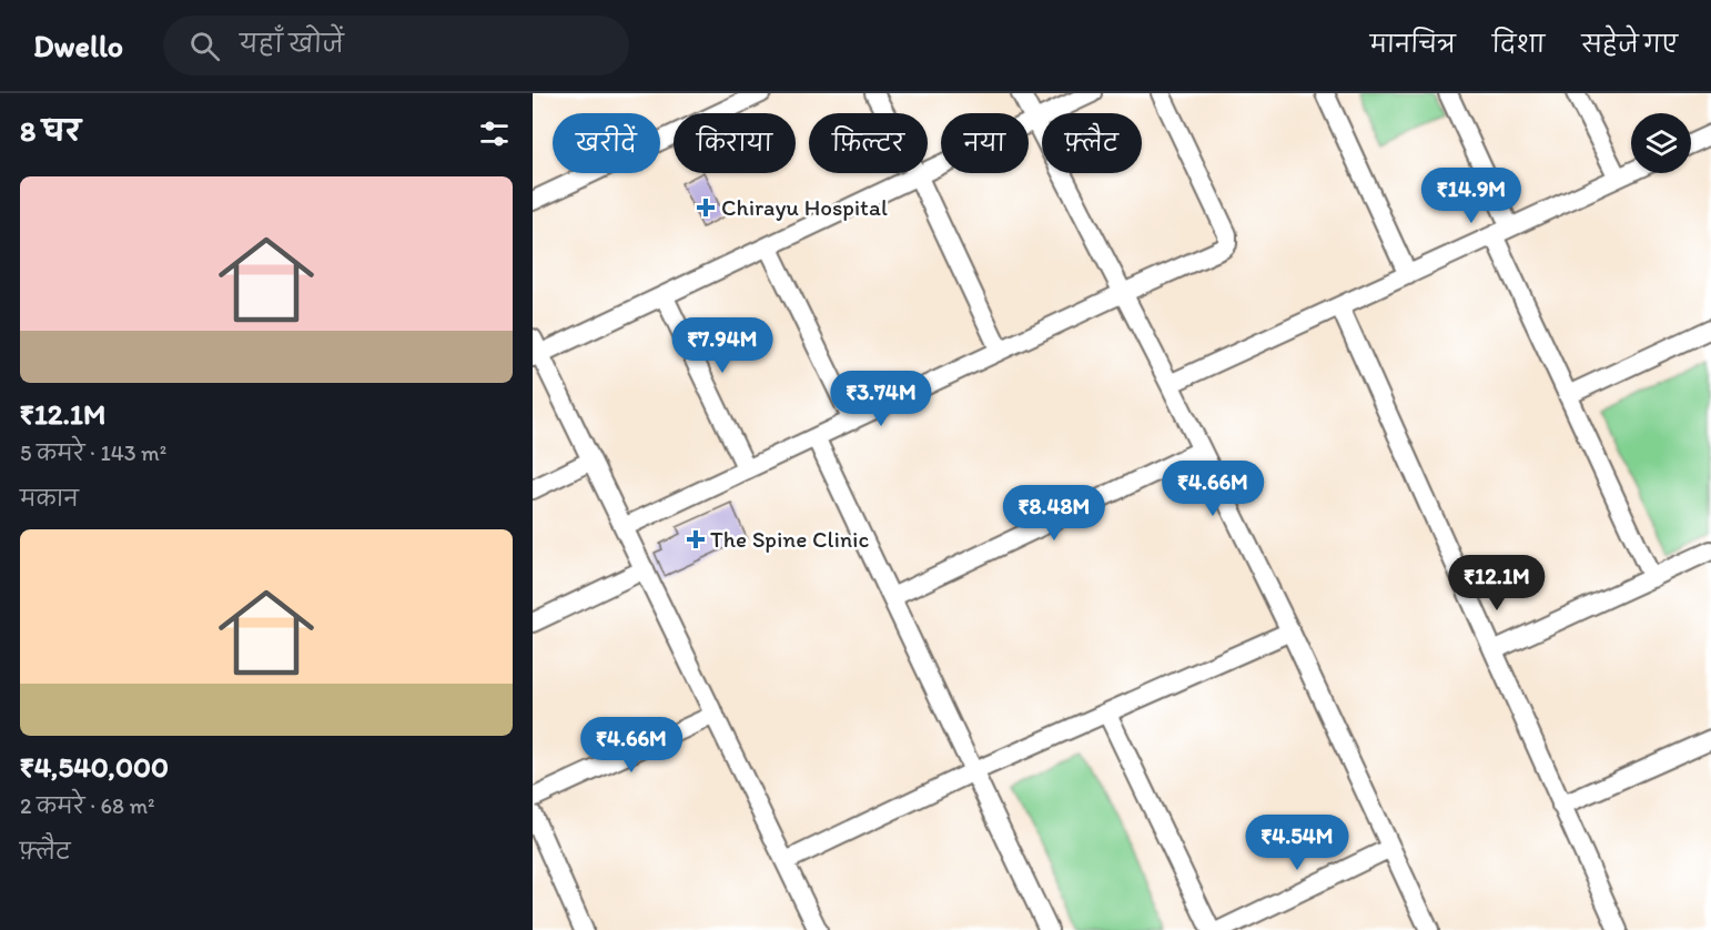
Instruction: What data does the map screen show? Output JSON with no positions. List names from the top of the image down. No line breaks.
{"places":{"health":["Chirayu Hospital","The Spine Clinic"]},"page":{"header":"Dwello","search":"यहाँ खोजें","nav":["मानचित्र","दिशा","सहेजे गए"],"heading":"8 घर","chip":["खरीदें","किराया","फ़िल्टर","नया","फ़्लैट"],"price":["₹14.9M","₹7.94M","₹3.74M","₹4.66M","₹8.48M","₹12.1M","₹4.66M","₹4.54M"],"list":[{"name":"₹12.1M","note":"5 कमरे · 143 m² · मकान"},{"name":"₹4,540,000","note":"2 कमरे · 68 m² · फ़्लैट"}]}}
